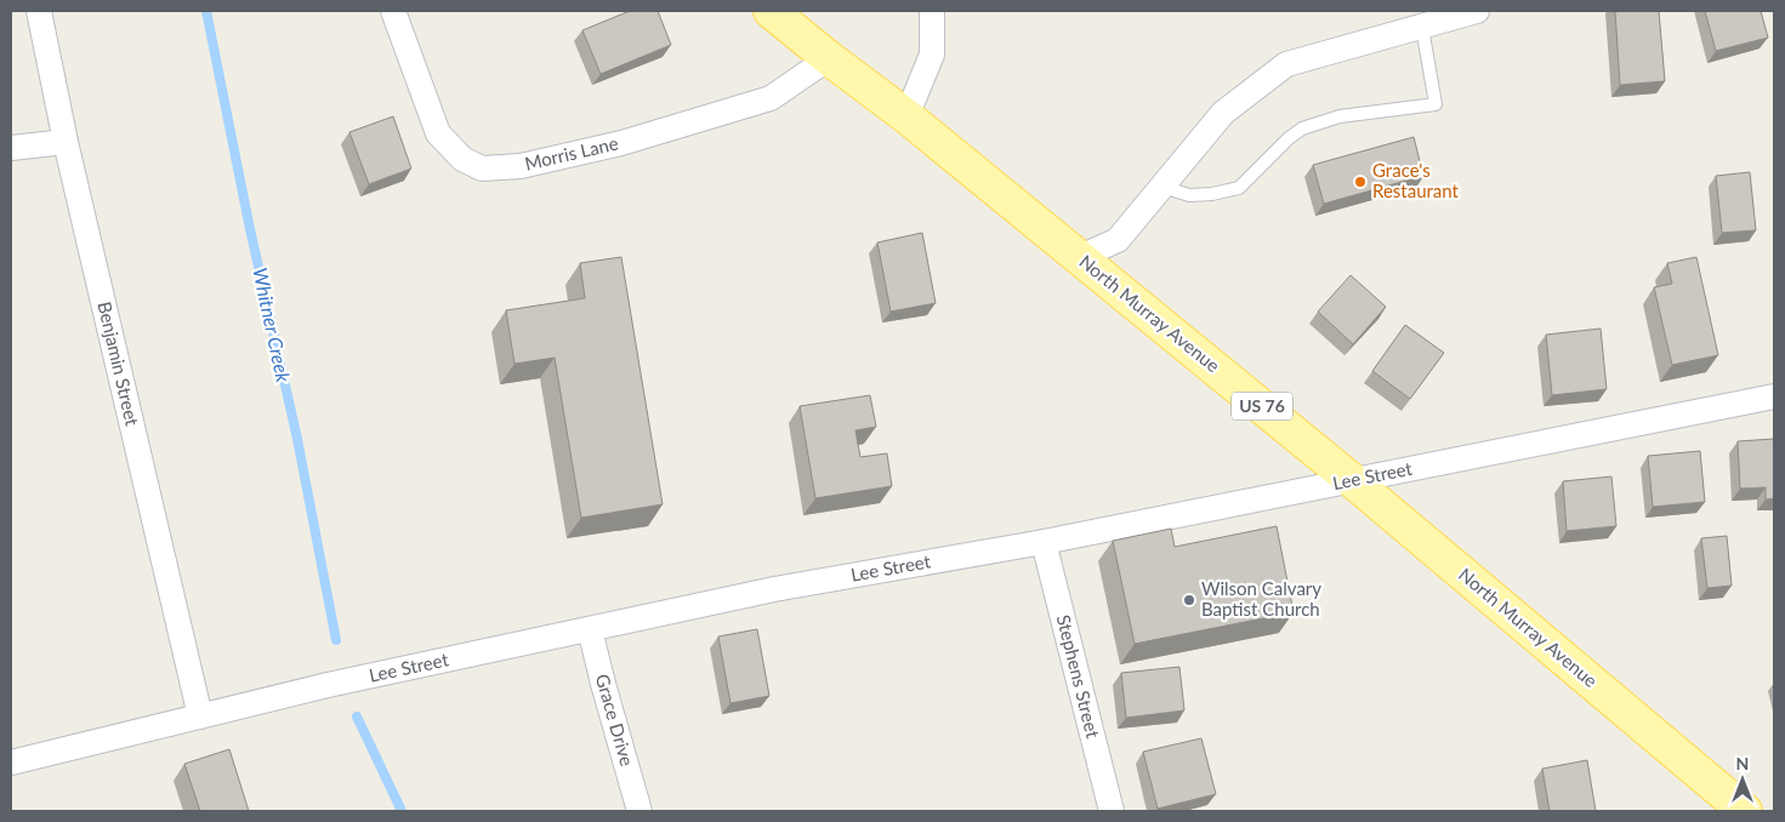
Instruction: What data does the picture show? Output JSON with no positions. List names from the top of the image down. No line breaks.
{"streets":{"main road":["North Murray Avenue","US 76"],"street":["Morris Lane","Benjamin Street","Lee Street","Stephens Street","Grace Drive"]},"crossings":[["Morris Lane","North Murray Avenue"],["North Murray Avenue","Lee Street"],["Benjamin Street","Lee Street"],["Lee Street","Stephens Street"],["Lee Street","Grace Drive"]],"water":["Whitner Creek"],"places":["Grace's Restaurant","Wilson Calvary Baptist Church"],"north":"top"}
